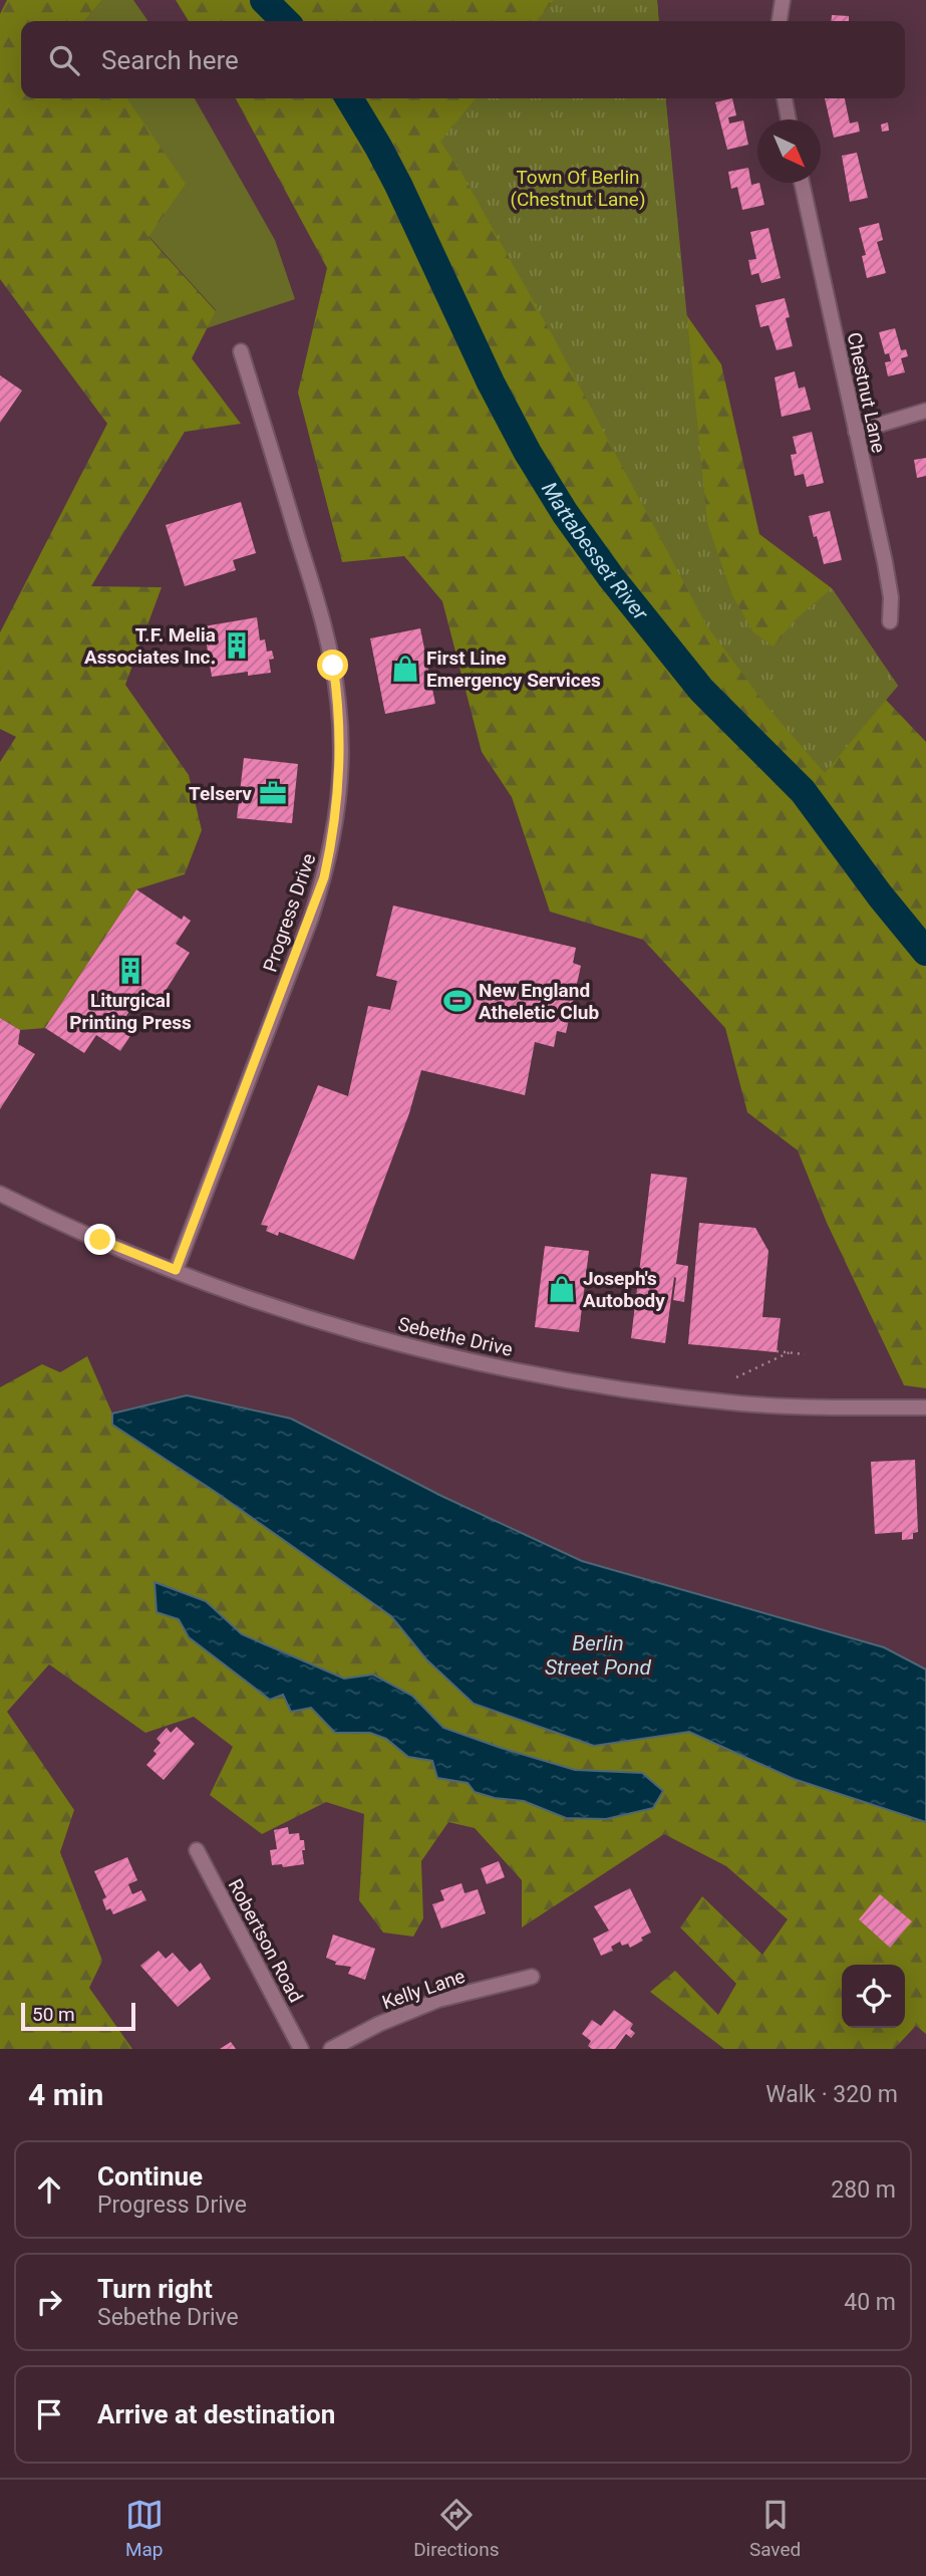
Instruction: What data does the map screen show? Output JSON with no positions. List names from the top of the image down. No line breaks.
{"streets":{"street":["Chestnut Lane","Progress Drive","Sebethe Drive","Robertson Road","Kelly Lane"]},"crossings":[["Progress Drive","Sebethe Drive"]],"water":["Mattabesset River","Berlin Street Pond"],"parks":["Town Of Berlin (Chestnut Lane)"],"places":{"building":["T.F. Melia Associates Inc.","Liturgical Printing Press"],"shop":["First Line Emergency Services","Joseph's Autobody"],"office":["Telserv"],"sports":["New England Atheletic Club"]},"scale_bar":"50 m","north":"bottom right","page":{"search":"Search here","scale":"50 m","heading":["4 min","Walk · 320 m"],"list":[["Continue","Progress Drive","280 m"],["Turn right","Sebethe Drive","40 m"],"Arrive at destination"],"nav":["Map","Directions","Saved"]}}
